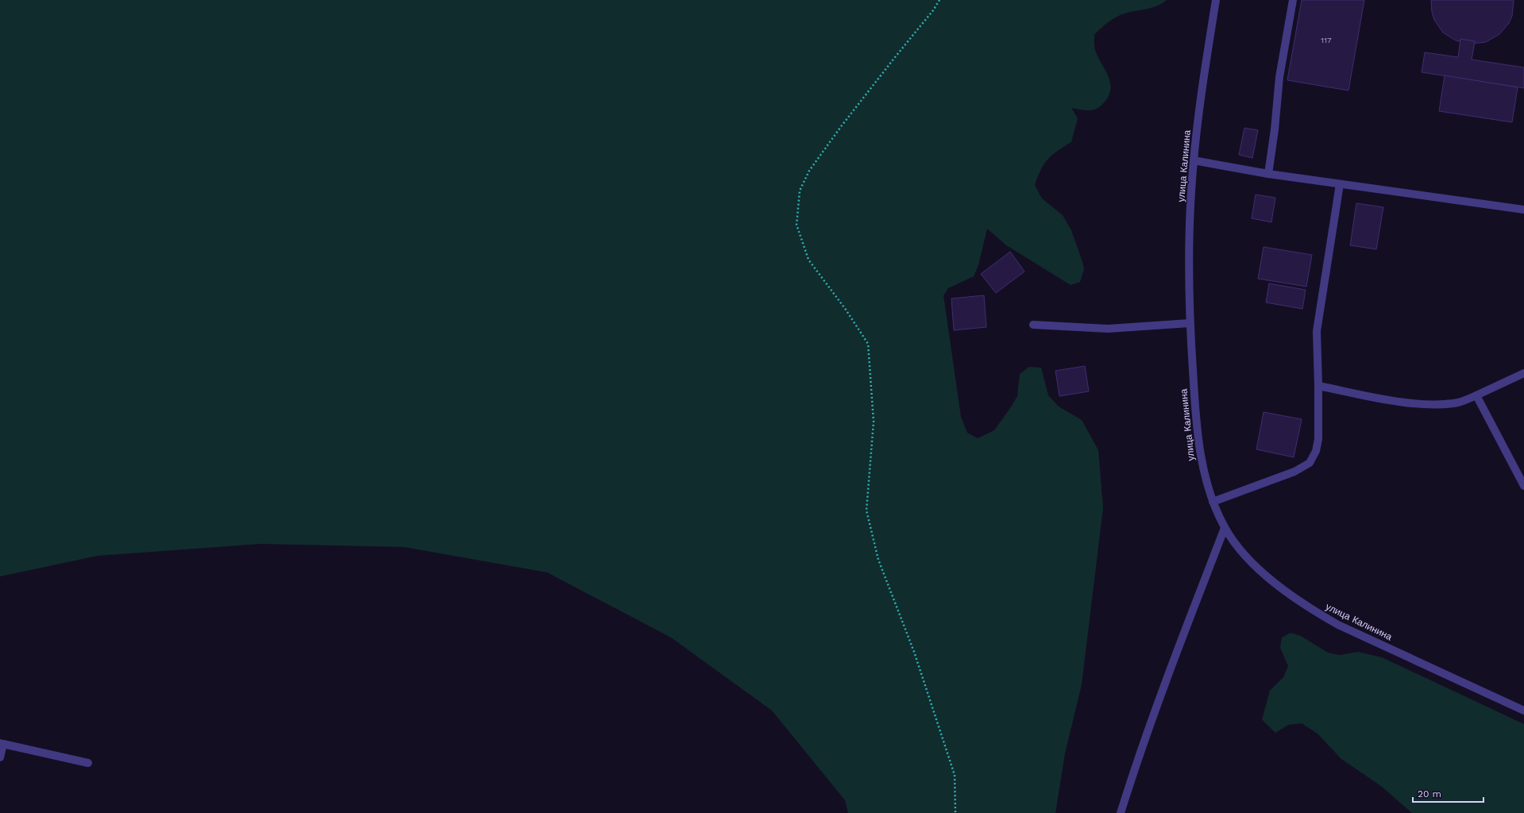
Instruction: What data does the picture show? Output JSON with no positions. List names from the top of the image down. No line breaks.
{"streets":{"street":["улица Калинина"]},"house_numbers":["117"],"scale_bar":"20 m"}
